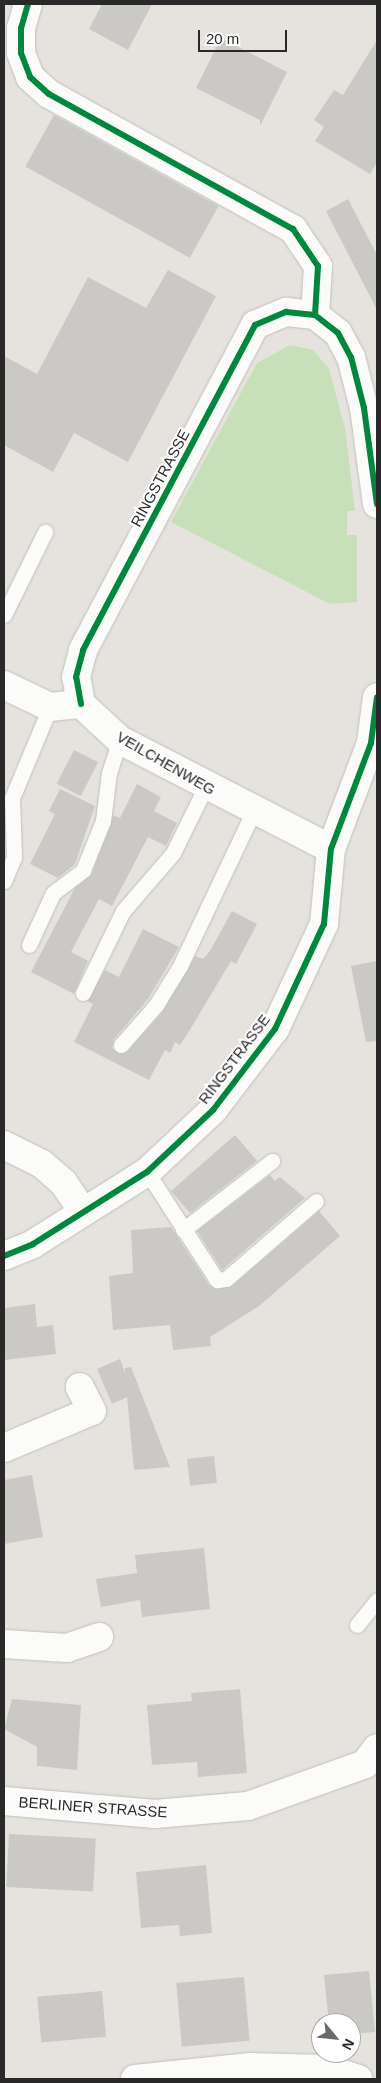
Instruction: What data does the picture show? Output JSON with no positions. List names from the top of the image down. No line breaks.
{"streets":{"street":["RINGSTRASSE","VEILCHENWEG","BERLINER STRASSE"]},"crossings":[["RINGSTRASSE","VEILCHENWEG"]],"scale_bar":"20 m","north":"bottom right"}
